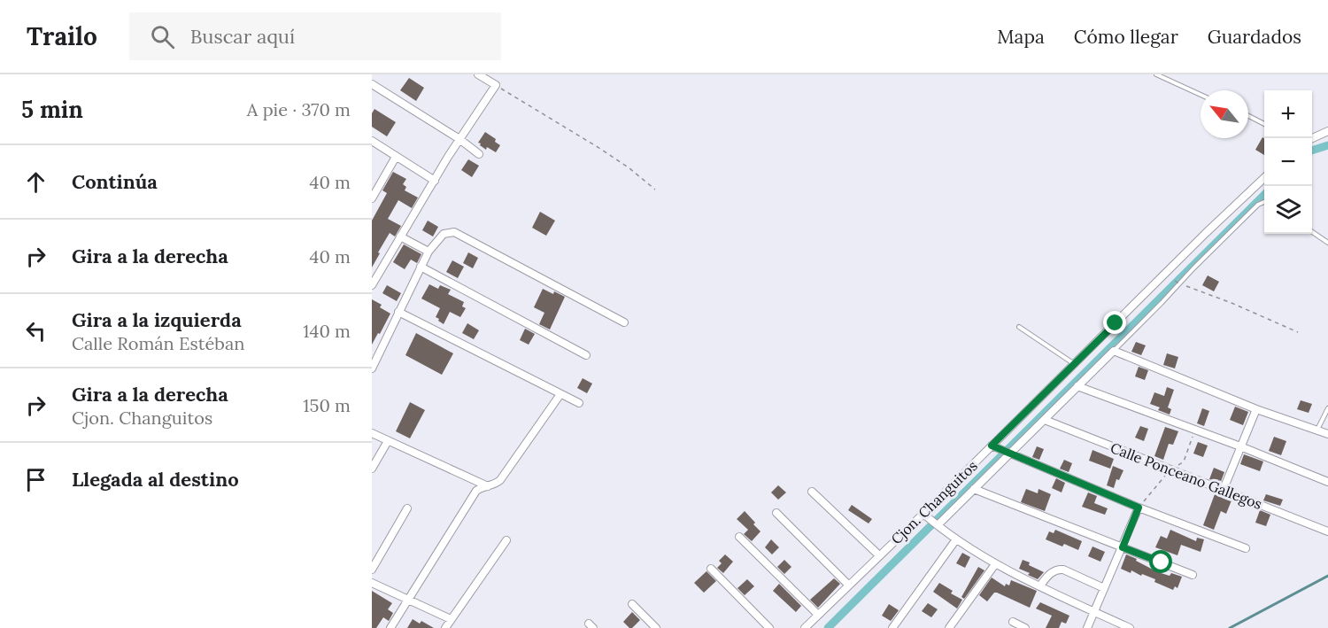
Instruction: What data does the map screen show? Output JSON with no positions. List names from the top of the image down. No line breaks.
{"streets":{"street":["Calle Ponceano Gallegos","Cjon. Changuitos"]},"north":"top left","page":{"header":"Trailo","search":"Buscar aquí","nav":["Mapa","Cómo llegar","Guardados"],"heading":["5 min","A pie · 370 m"],"map_buttons":["+","−"],"list":[["Continúa","40 m"],["Gira a la derecha","40 m"],["Gira a la izquierda","Calle Román Estéban","140 m"],["Gira a la derecha","Cjon. Changuitos","150 m"],"Llegada al destino"]}}
